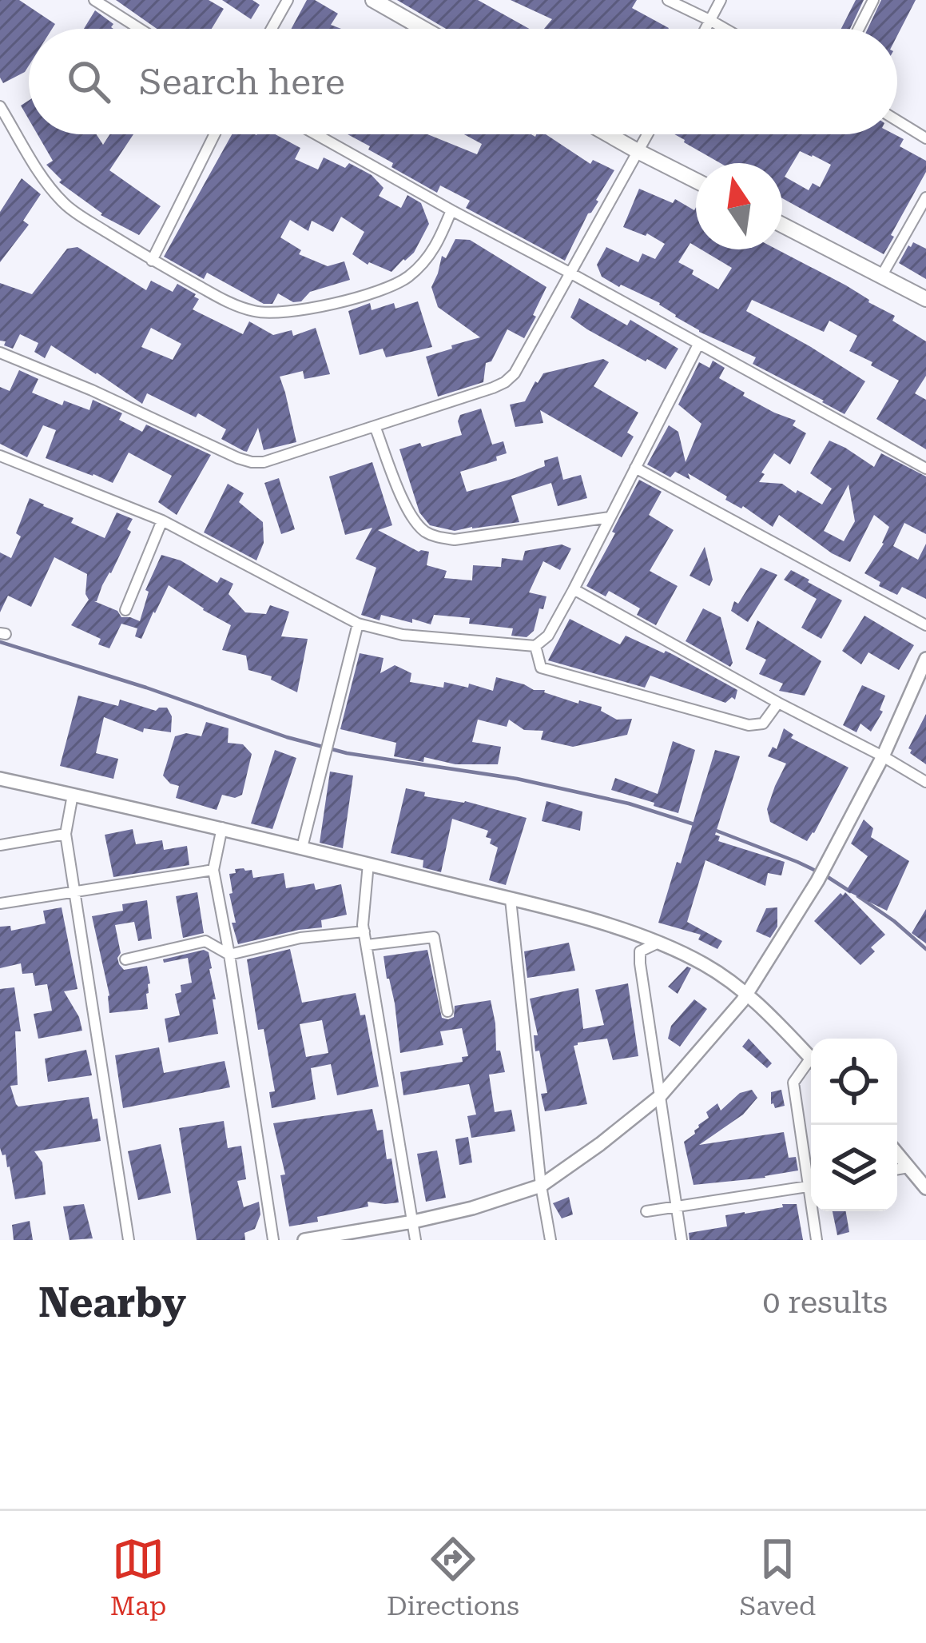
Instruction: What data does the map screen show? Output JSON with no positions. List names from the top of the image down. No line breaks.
{"north":"top","page":{"search":"Search here","heading":["Nearby","0 results"],"nav":["Map","Directions","Saved"]}}
